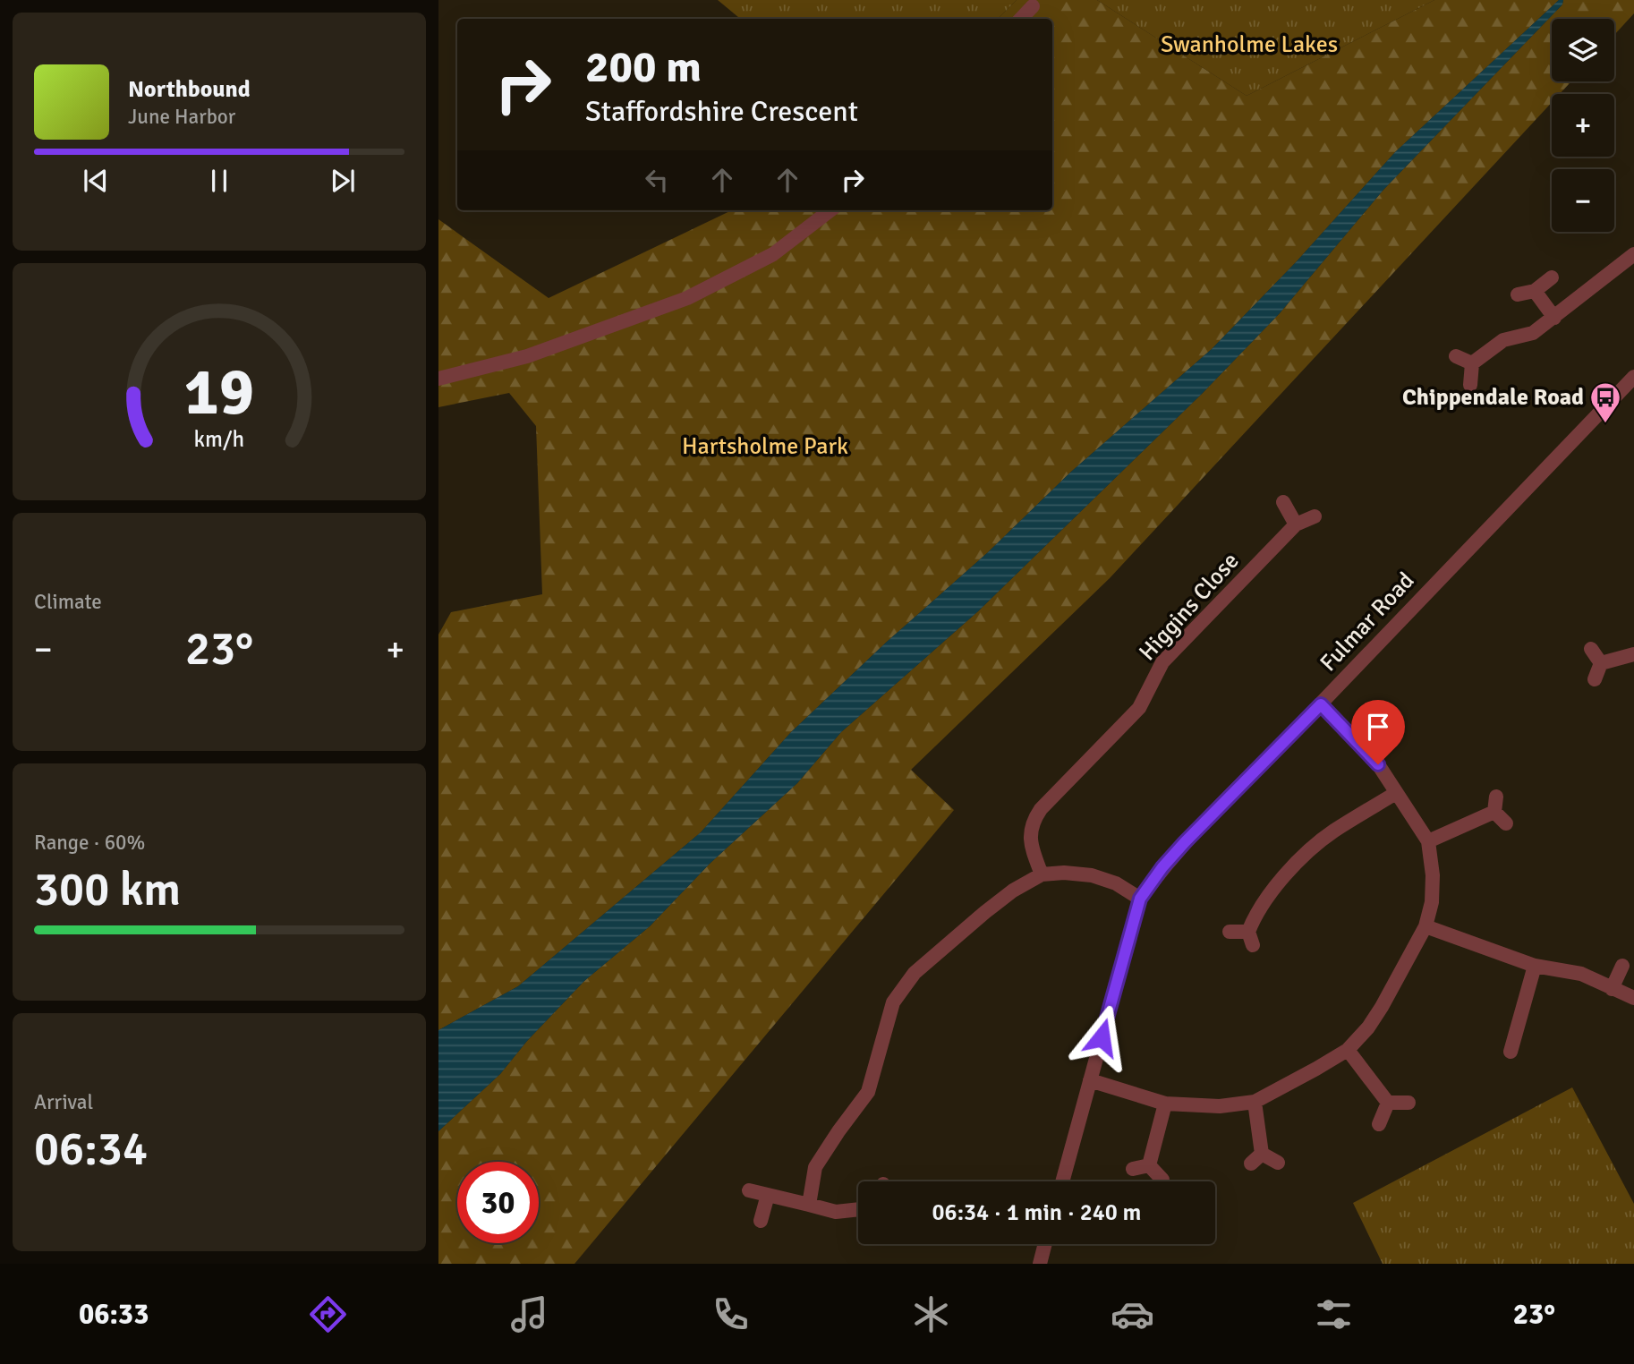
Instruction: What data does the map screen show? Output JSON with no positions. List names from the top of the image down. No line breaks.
{"streets":{"street":["Higgins Close","Fulmar Road"]},"parks":["Swanholme Lakes","Hartsholme Park"],"places":{"bus stop":["Chippendale Road"]},"page":{"map_buttons":["+","−"],"turn":["200 m","Staffordshire Crescent"],"song":["Northbound","June Harbor"],"tile":["Climate",["Range · 60%","300 km"],["Arrival","06:34"]],"heat":["−","23°","+"],"limit":"30","trip":"06:34 · 1 min · 240 m","tabs":["06:33","23°"],"gauge":["19","km/h"]}}
